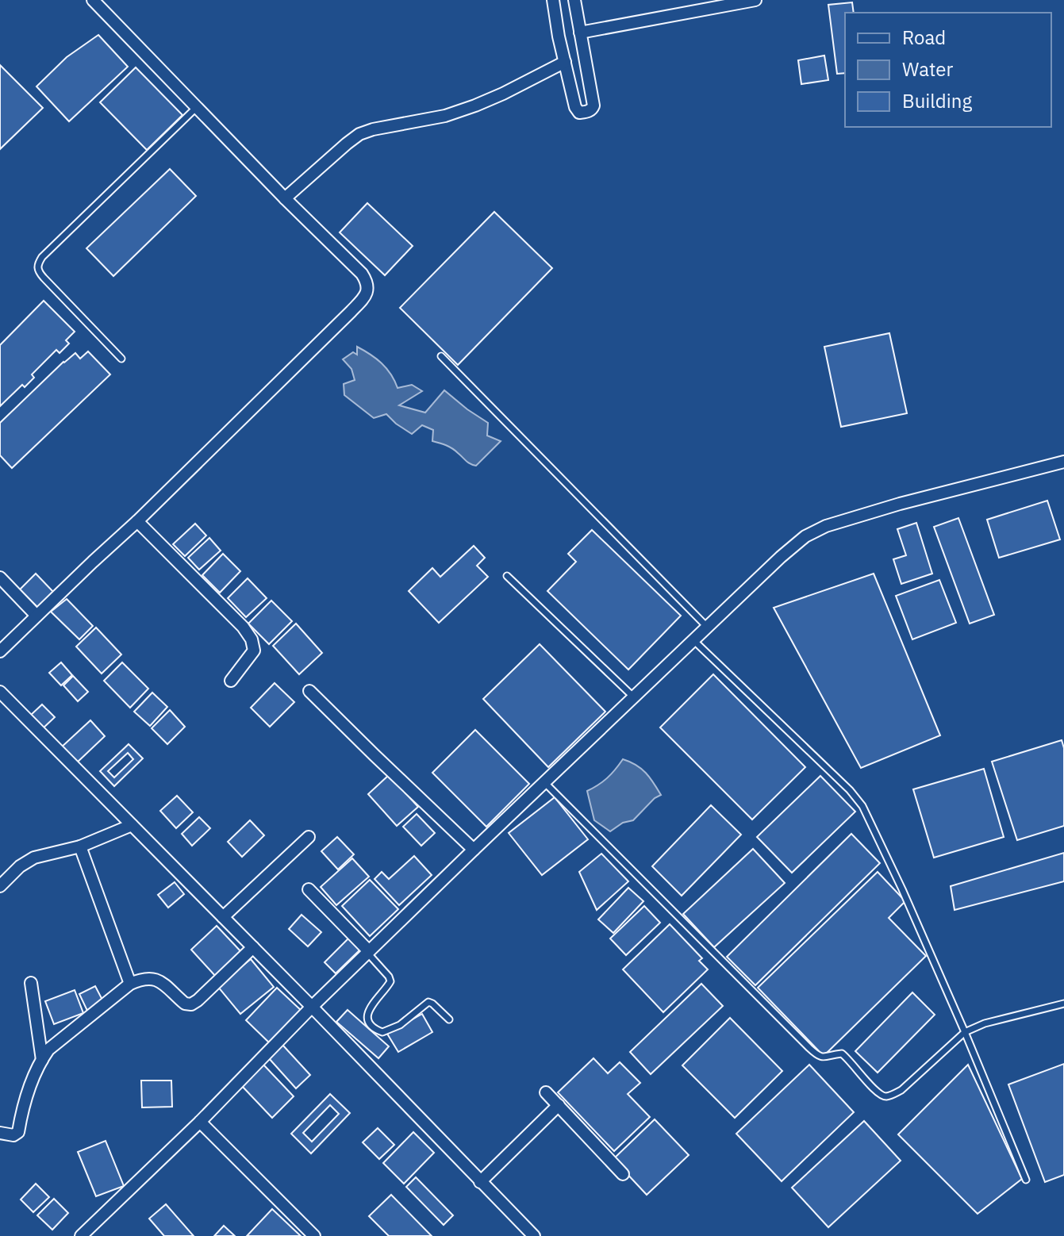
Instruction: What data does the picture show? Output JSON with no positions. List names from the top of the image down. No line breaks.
{"legend":["Road","Water","Building"]}
